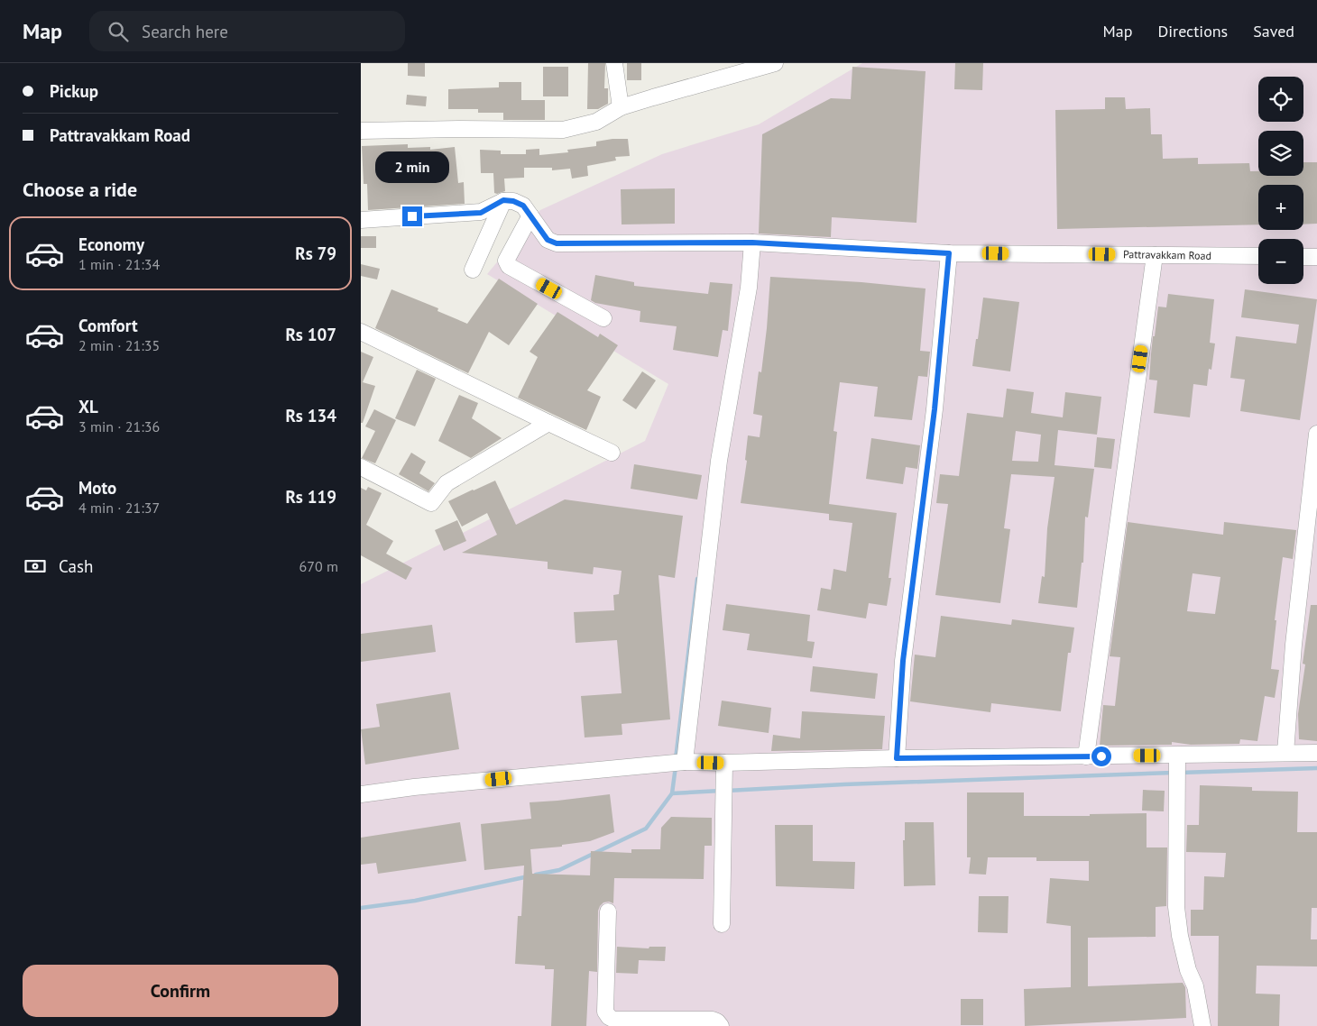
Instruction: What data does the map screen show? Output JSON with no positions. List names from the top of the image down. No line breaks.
{"streets":{"street":["Pattravakkam Road"]},"page":{"header":"Map","search":"Search here","nav":["Map","Directions","Saved"],"banner":["Pickup","Pattravakkam Road"],"map_buttons":["+","−"],"bubble":"2 min","heading":"Choose a ride","list":[{"name":"Economy","note":"1 min · 21:34","value":"Rs 79"},{"name":"Comfort","note":"2 min · 21:35","value":"Rs 107"},{"name":"XL","note":"3 min · 21:36","value":"Rs 134"},{"name":"Moto","note":"4 min · 21:37","value":"Rs 119"}],"pay":["Cash","670 m"],"buttons":"Confirm"}}
